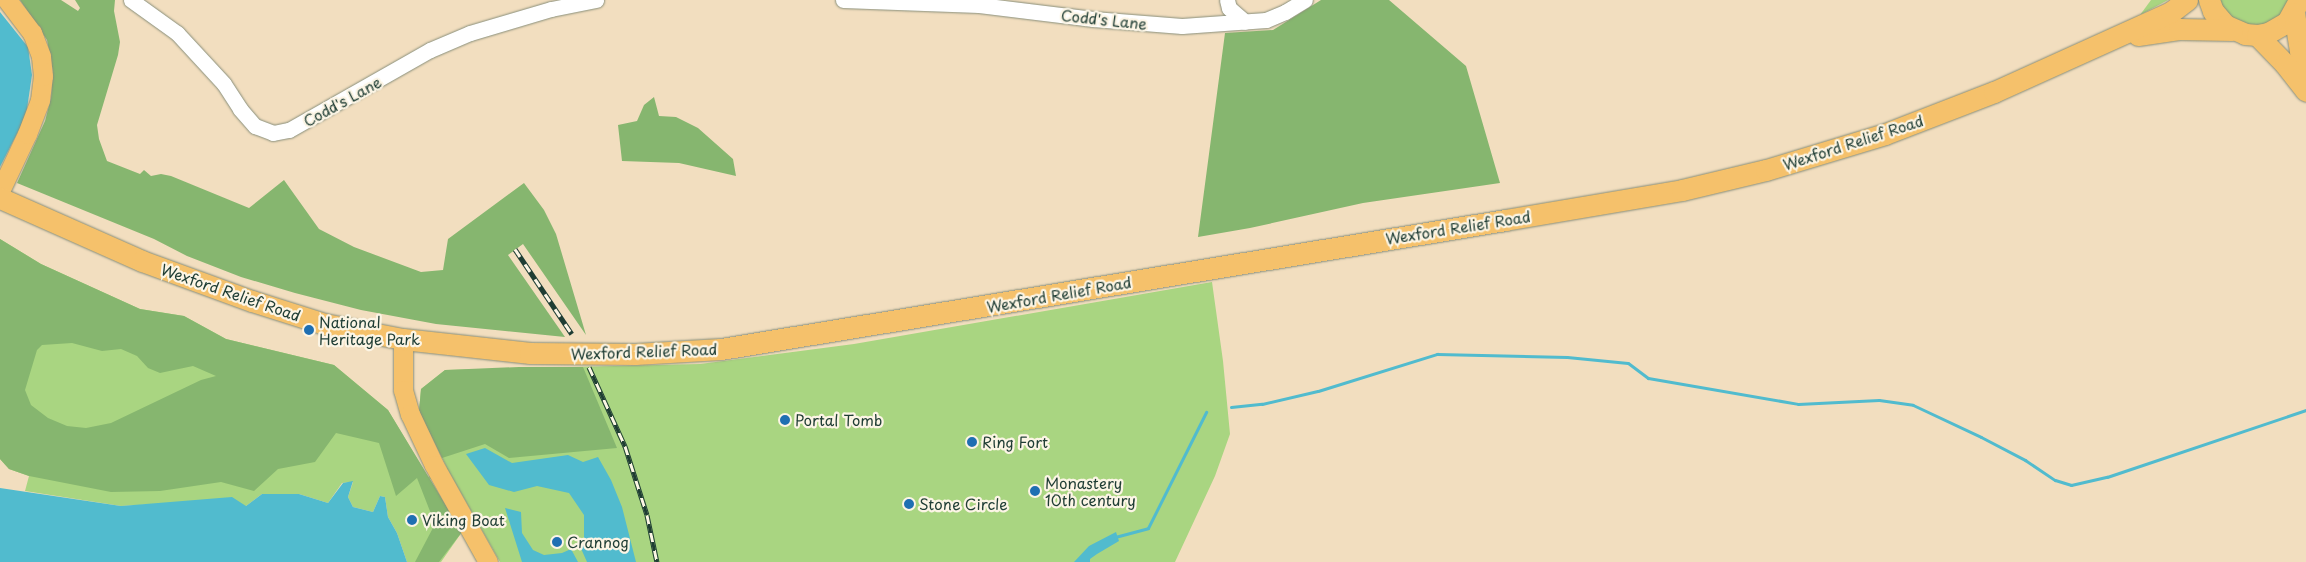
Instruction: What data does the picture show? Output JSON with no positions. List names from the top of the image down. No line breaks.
{"streets":{"highway":["Wexford Relief Road"],"street":["Codd's Lane"]},"places":["National Heritage Park","Portal Tomb","Ring Fort","Monastery 10th century","Stone Circle","Viking Boat","Crannog"]}
